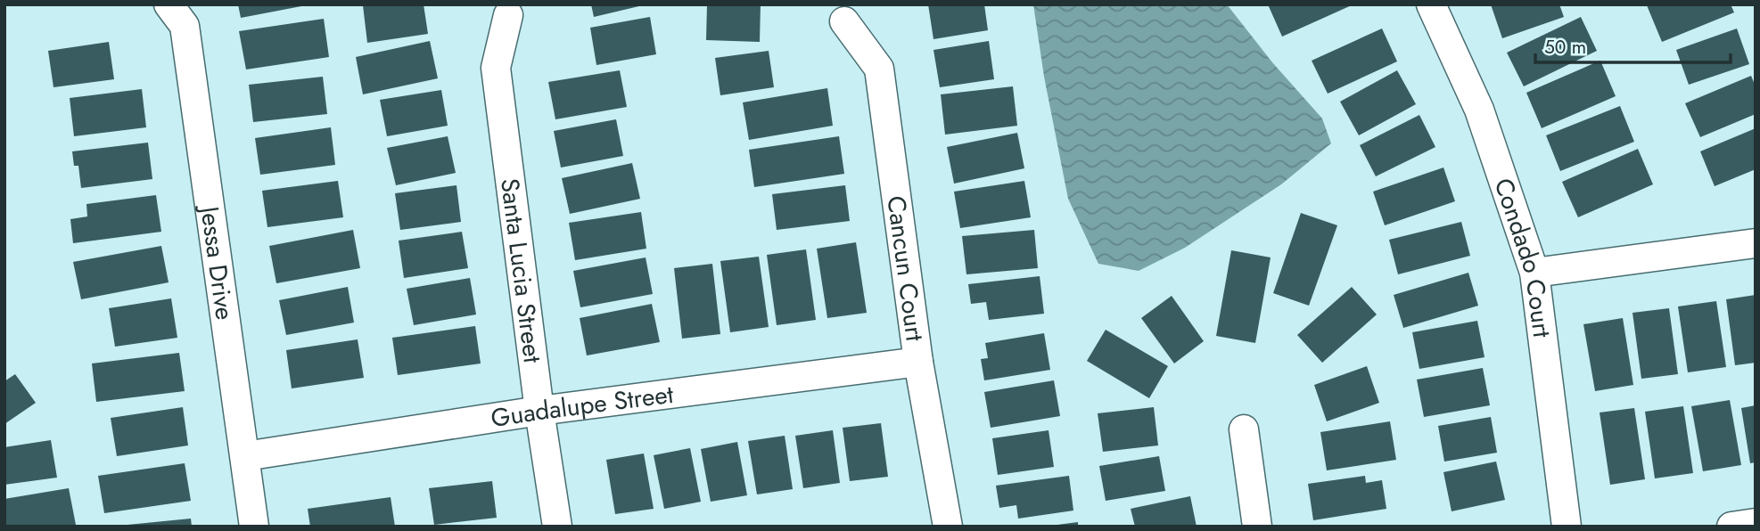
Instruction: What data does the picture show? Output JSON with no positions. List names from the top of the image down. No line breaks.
{"streets":{"street":["Condado Court","Jessa Drive","Cancun Court","Santa Lucia Street","Guadalupe Street"]},"crossings":[["Jessa Drive","Guadalupe Street"],["Cancun Court","Guadalupe Street"],["Santa Lucia Street","Guadalupe Street"]],"scale_bar":"50 m"}
